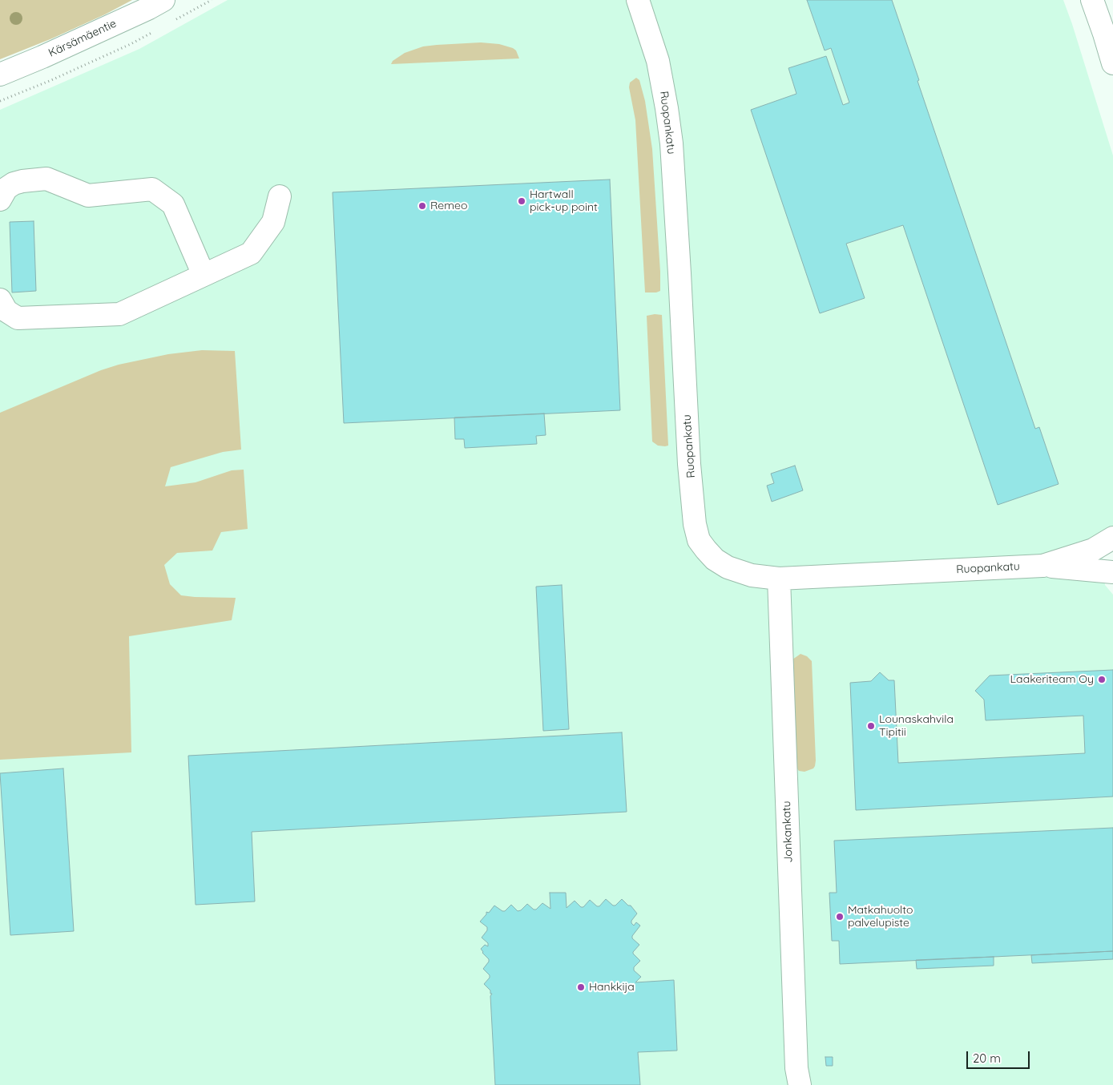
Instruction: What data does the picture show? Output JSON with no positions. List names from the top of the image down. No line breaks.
{"streets":{"main road":["Kärsämäentie","Ruopankatu","Jonkankatu"]},"crossings":[["Ruopankatu","Jonkankatu"]],"places":["Hartwall pick-up point","Remeo","Laakeriteam Oy","Lounaskahvila Tipitii","Matkahuolto palvelupiste","Hankkija"],"scale_bar":"20 m"}
